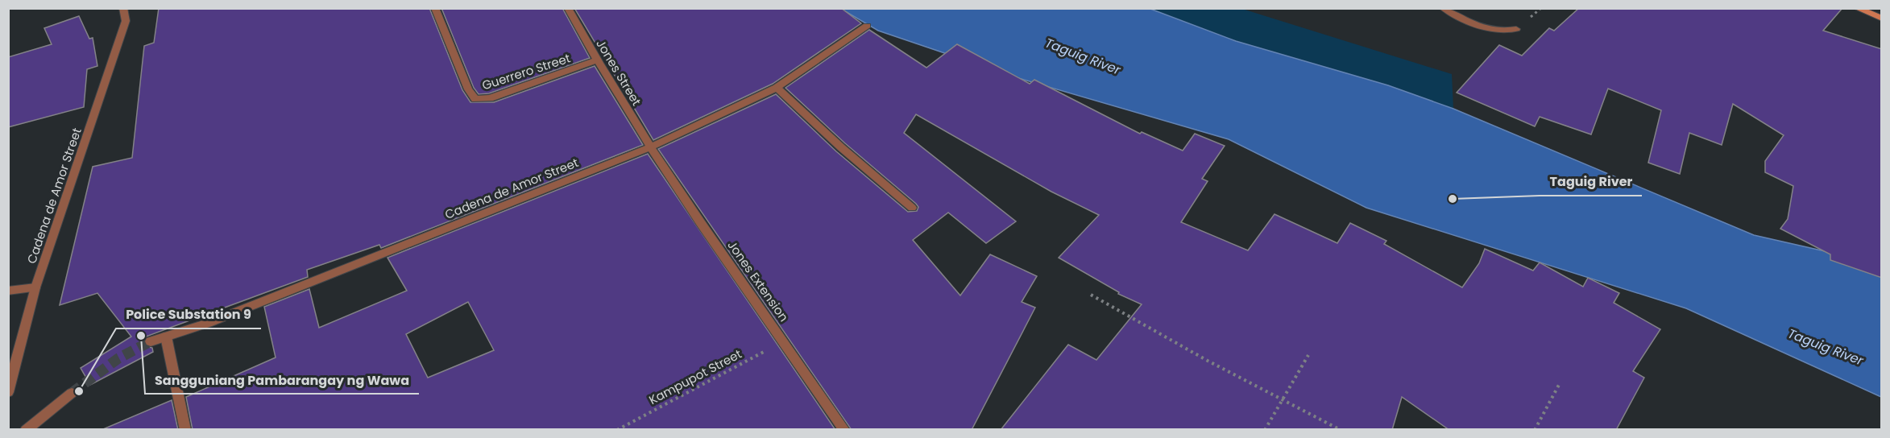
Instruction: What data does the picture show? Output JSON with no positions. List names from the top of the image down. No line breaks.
{"streets":{"street":["Guerrero Street","Jones Street","Cadena de Amor Street","Jones Extension"],"path":["Kampupot Street"]},"crossings":[["Guerrero Street","Jones Street"],["Jones Street","Cadena de Amor Street"],["Jones Street","Jones Extension"],["Cadena de Amor Street","Jones Extension"],["Jones Extension","Kampupot Street"]],"water":["Taguig River"],"places":["Taguig River","Sangguniang Pambarangay ng Wawa","Police Substation 9"]}
